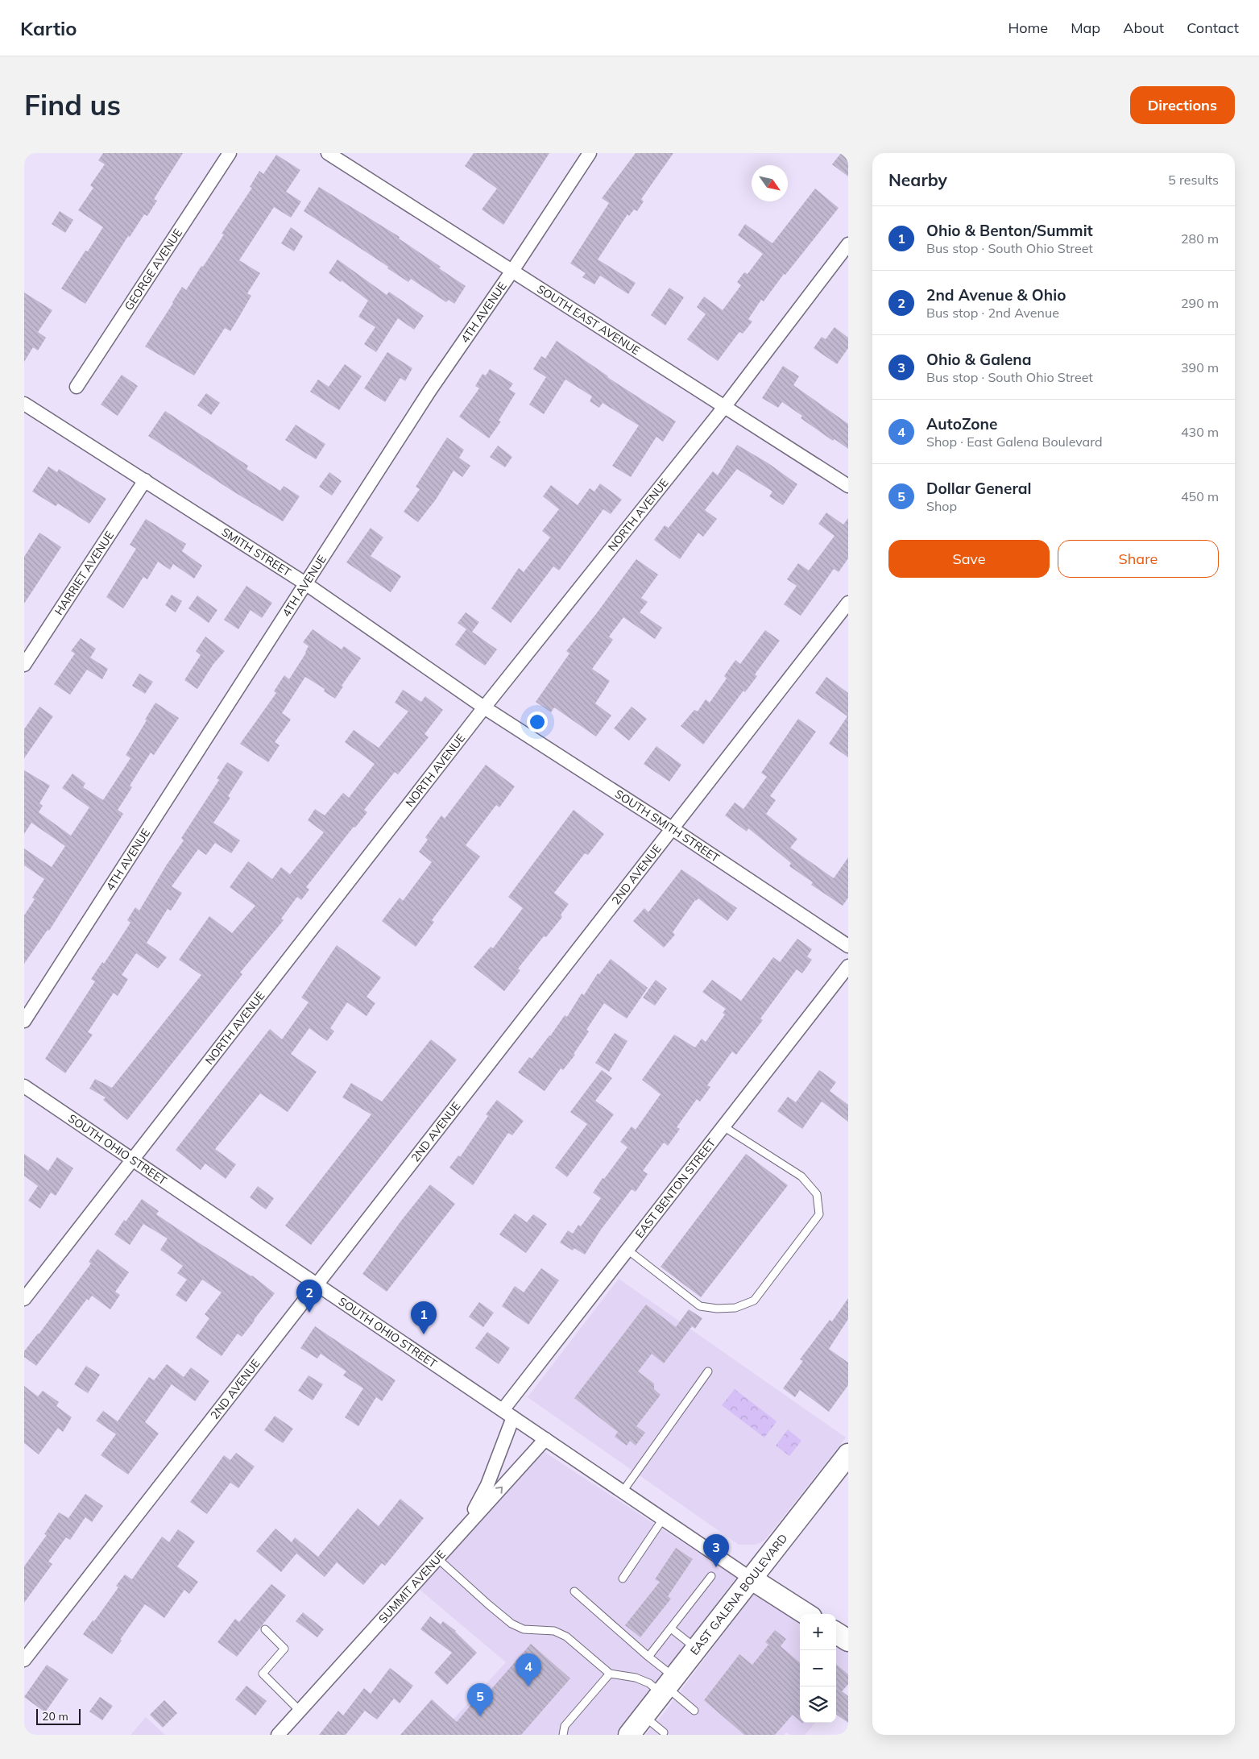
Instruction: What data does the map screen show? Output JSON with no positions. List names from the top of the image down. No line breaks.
{"streets":{"main road":["EAST GALENA BOULEVARD"],"street":["GEORGE AVENUE","4TH AVENUE","SOUTH EAST AVENUE","NORTH AVENUE","SMITH STREET","HARRIET AVENUE","SOUTH SMITH STREET","2ND AVENUE","SOUTH OHIO STREET","EAST BENTON STREET","SUMMIT AVENUE"]},"crossings":[["4TH AVENUE","SOUTH EAST AVENUE"],["4TH AVENUE","SMITH STREET"],["SOUTH EAST AVENUE","NORTH AVENUE"],["NORTH AVENUE","SMITH STREET"],["NORTH AVENUE","SOUTH SMITH STREET"],["NORTH AVENUE","SOUTH OHIO STREET"],["SMITH STREET","HARRIET AVENUE"],["SMITH STREET","SOUTH SMITH STREET"],["SOUTH SMITH STREET","2ND AVENUE"],["2ND AVENUE","SOUTH OHIO STREET"],["SOUTH OHIO STREET","EAST BENTON STREET"],["SOUTH OHIO STREET","SUMMIT AVENUE"],["SOUTH OHIO STREET","EAST GALENA BOULEVARD"],["EAST BENTON STREET","SUMMIT AVENUE"]],"scale_bar":"20 m","north":"bottom right","page":{"header":"Kartio","nav":["Home","Map","About","Contact"],"buttons":["Directions",["Save","Share"]],"title":"Find us","heading":["Nearby","5 results"],"list":[{"mark":"1","name":"Ohio & Benton/Summit","note":"Bus stop · South Ohio Street","value":"280 m"},{"mark":"2","name":"2nd Avenue & Ohio","note":"Bus stop · 2nd Avenue","value":"290 m"},{"mark":"3","name":"Ohio & Galena","note":"Bus stop · South Ohio Street","value":"390 m"},{"mark":"4","name":"AutoZone","note":"Shop · East Galena Boulevard","value":"430 m"},{"mark":"5","name":"Dollar General","note":"Shop","value":"450 m"}],"pins":["2","1","3","4","5"],"map_buttons":["+","−"],"scale":"20 m"}}
